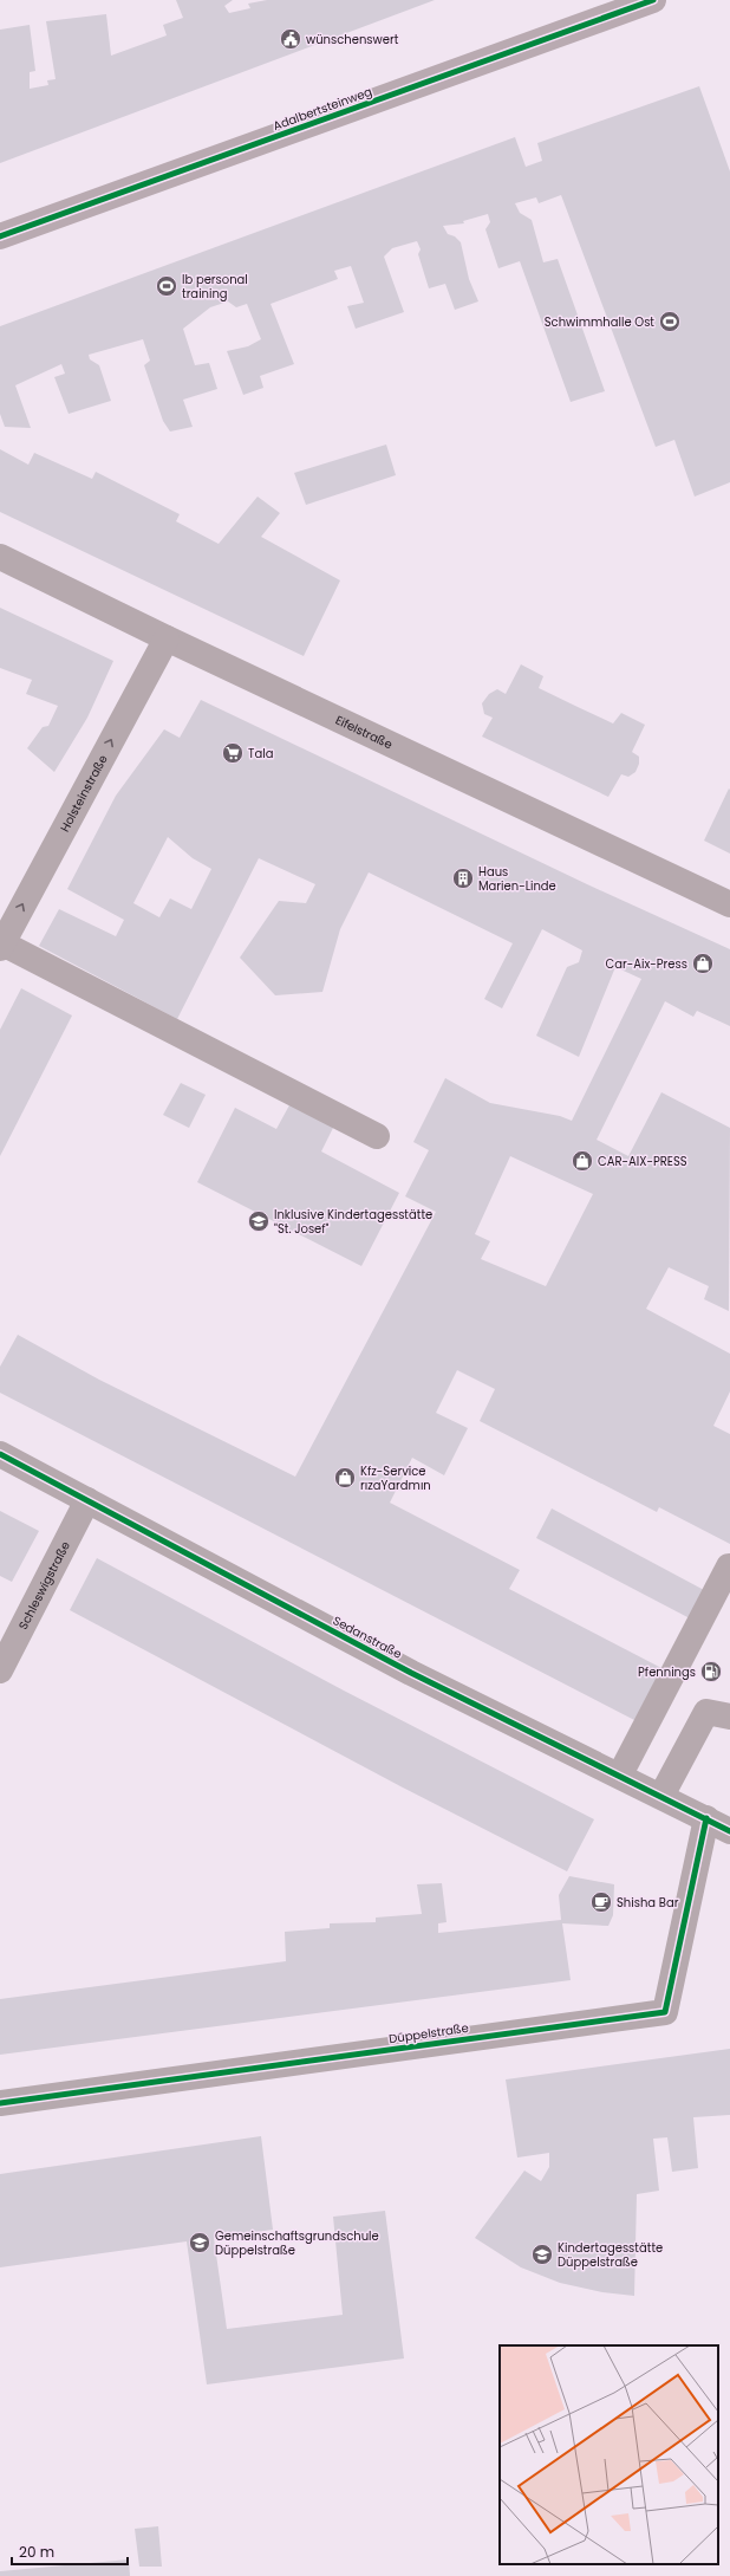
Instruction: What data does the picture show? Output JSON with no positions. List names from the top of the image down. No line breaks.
{"streets":{"main road":["Adalbertsteinweg"],"street":["Eifelstraße","Holsteinstraße","Schleswigstraße","Sedanstraße","Düppelstraße"]},"crossings":[["Eifelstraße","Holsteinstraße"],["Schleswigstraße","Sedanstraße"],["Sedanstraße","Düppelstraße"]],"one_way":["Holsteinstraße"],"places":{"public building":["wünschenswert"],"sports":["lb personal training","Schwimmhalle Ost"],"supermarket":["Tala"],"building":["Haus Marien-Linde"],"shop":["Car-Aix-Press","CAR-AIX-PRESS","Kfz-Service rızaYardmın"],"school or university":["Inklusive Kindertagesstätte \"St. Josef\"","Gemeinschaftsgrundschule Düppelstraße","Kindertagesstätte Düppelstraße"],"fuel station":["Pfennings"],"cafe":["Shisha Bar"]},"scale_bar":"20 m"}
